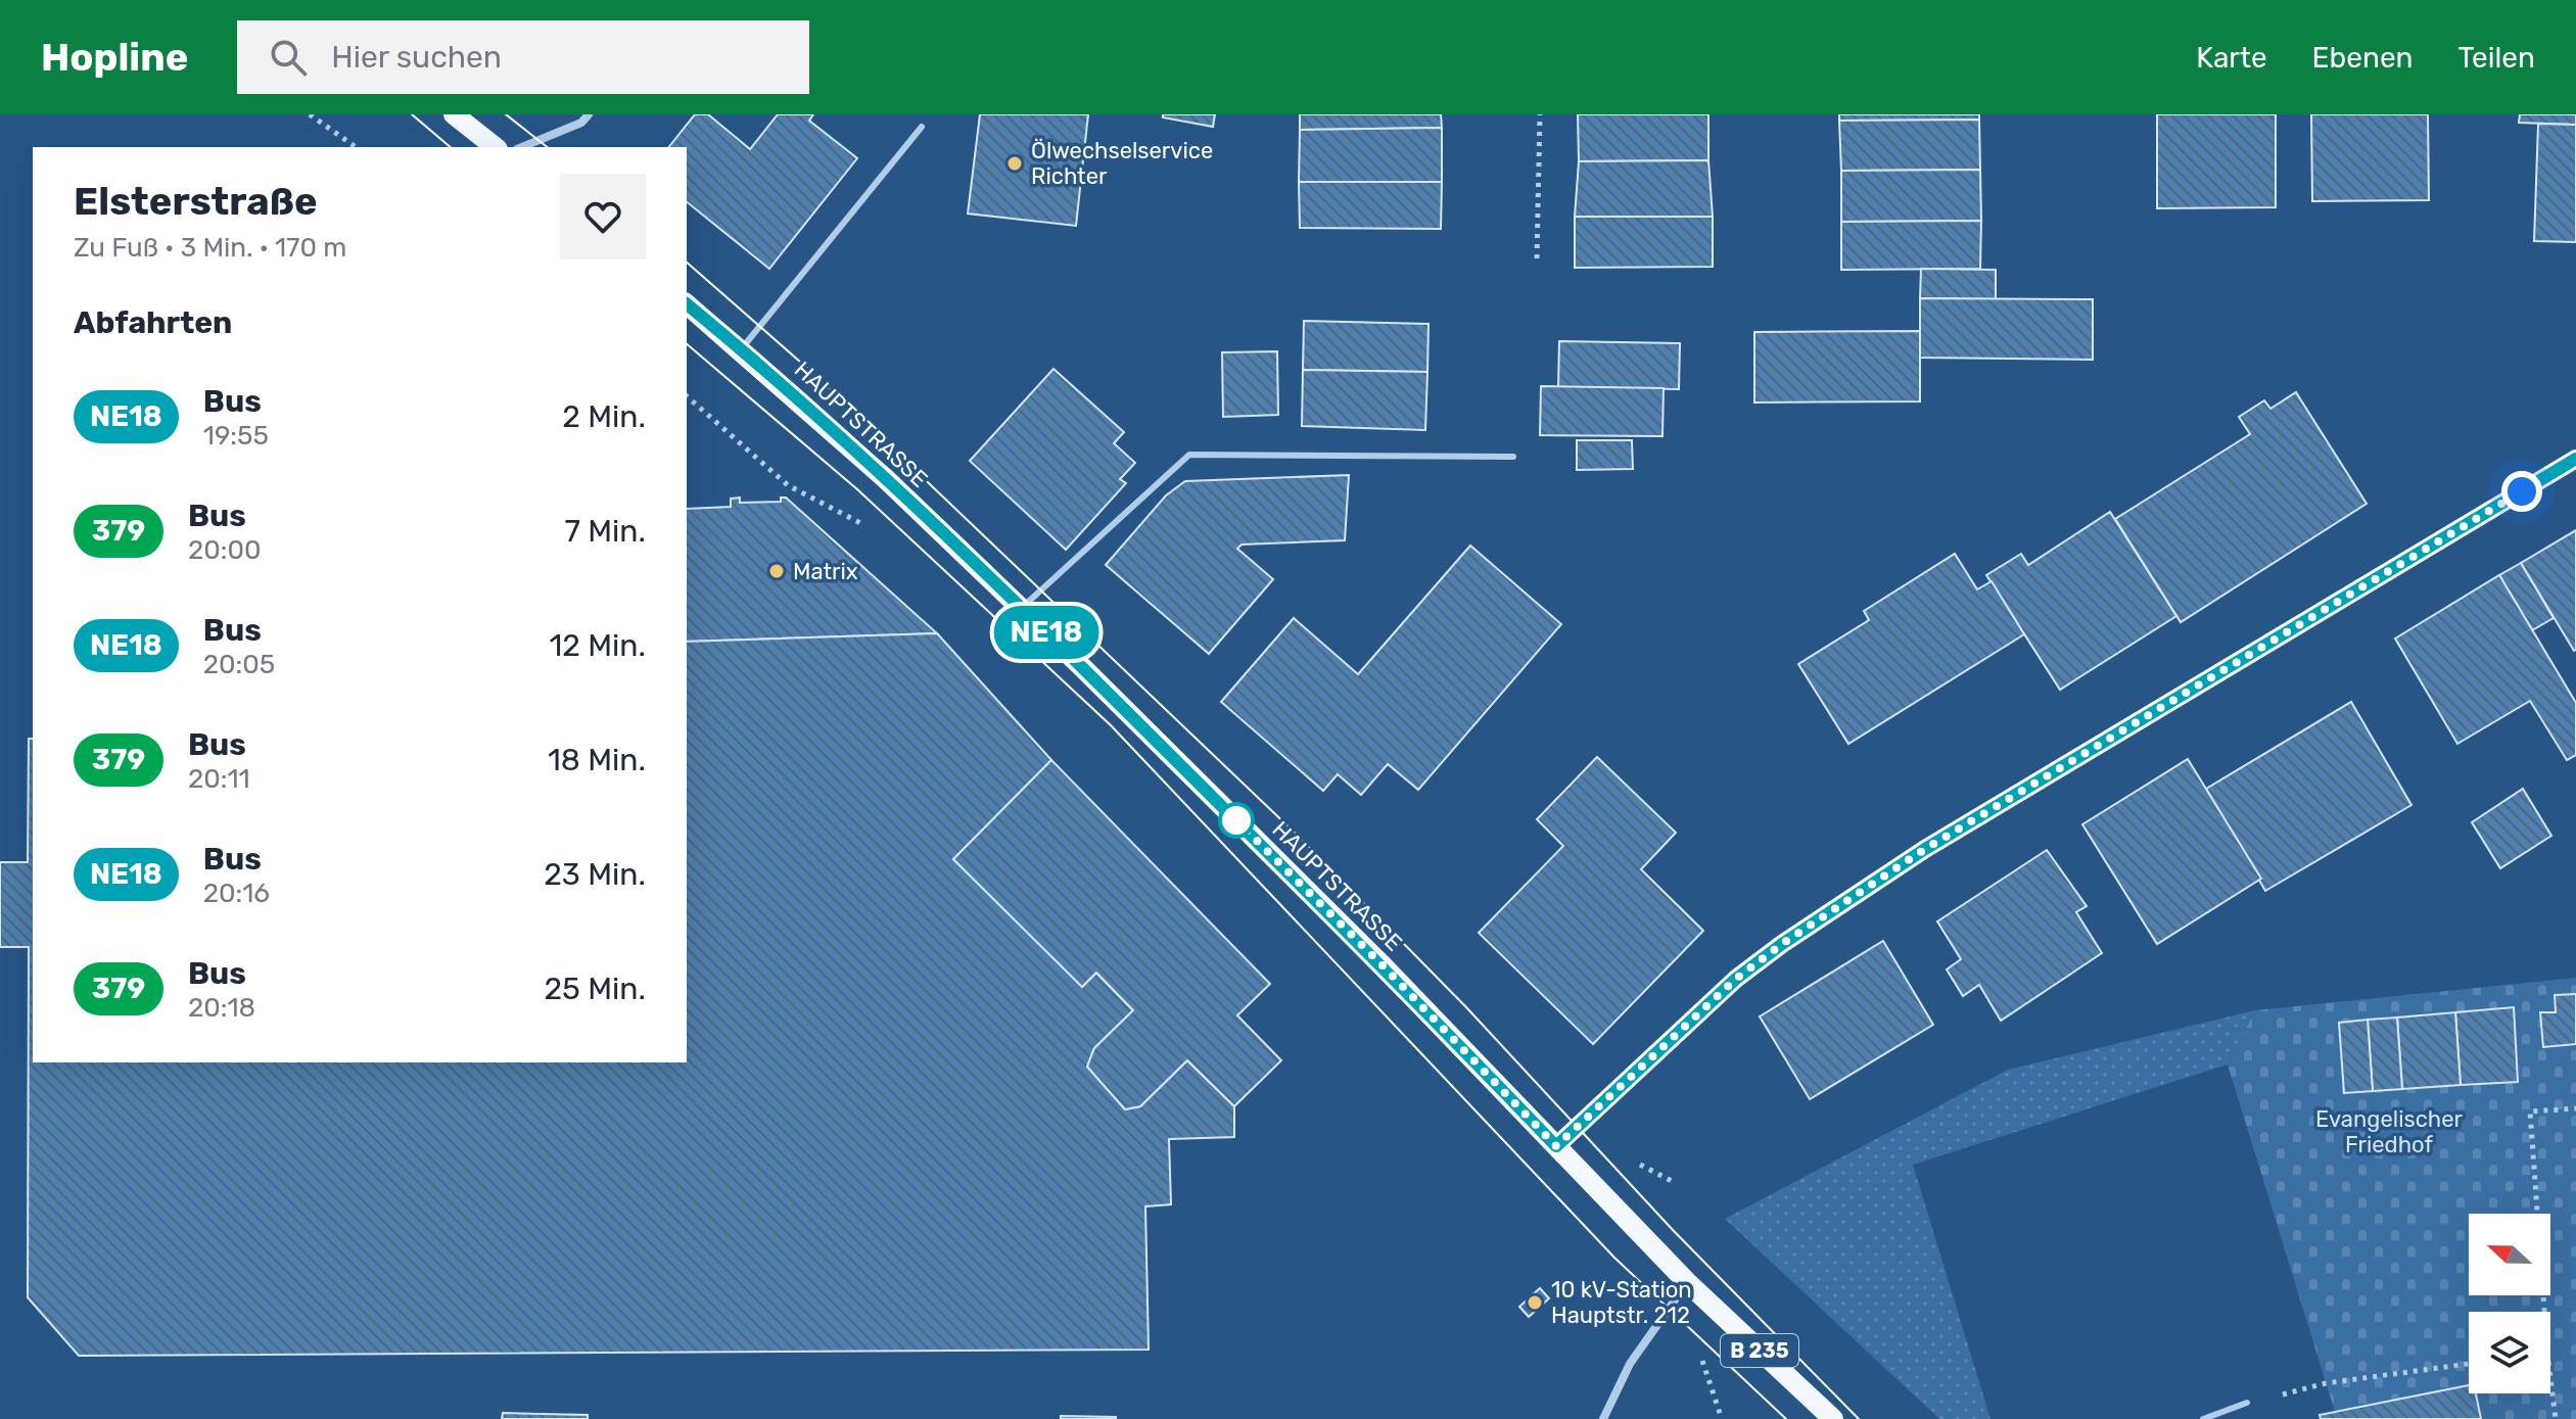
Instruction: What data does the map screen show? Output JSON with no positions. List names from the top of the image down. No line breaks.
{"streets":{"main road":["HAUPTSTRASSE","B 235"]},"parks":["Evangelischer Friedhof"],"places":["Ölwechselservice Richter","Matrix","10 kV-Station Hauptstr. 212"],"lines":["bus line NE18"],"north":"left","page":{"header":"Hopline","search":"Hier suchen","nav":["Karte","Ebenen","Teilen"],"on_map":"NE18","heading":[["Elsterstraße","Zu Fuß · 3 Min. · 170 m"],"Abfahrten"],"list":[{"mark":"NE18","name":"Bus","note":"19:55","value":"2 Min."},{"mark":"379","name":"Bus","note":"20:00","value":"7 Min."},{"mark":"NE18","name":"Bus","note":"20:05","value":"12 Min."},{"mark":"379","name":"Bus","note":"20:11","value":"18 Min."},{"mark":"NE18","name":"Bus","note":"20:16","value":"23 Min."},{"mark":"379","name":"Bus","note":"20:18","value":"25 Min."}]}}
